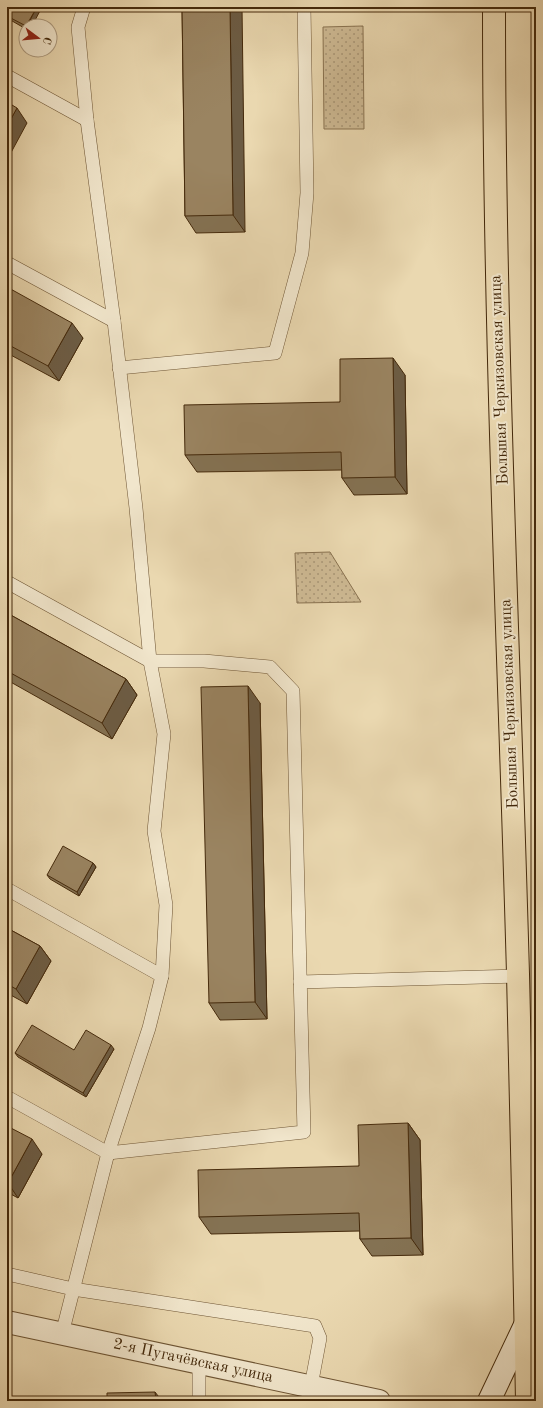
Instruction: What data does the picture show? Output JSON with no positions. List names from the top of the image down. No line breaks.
{"streets":{"main road":["Большая Черкизовская улица"],"street":["2-я Пугачёвская улица"]},"north":"right"}
